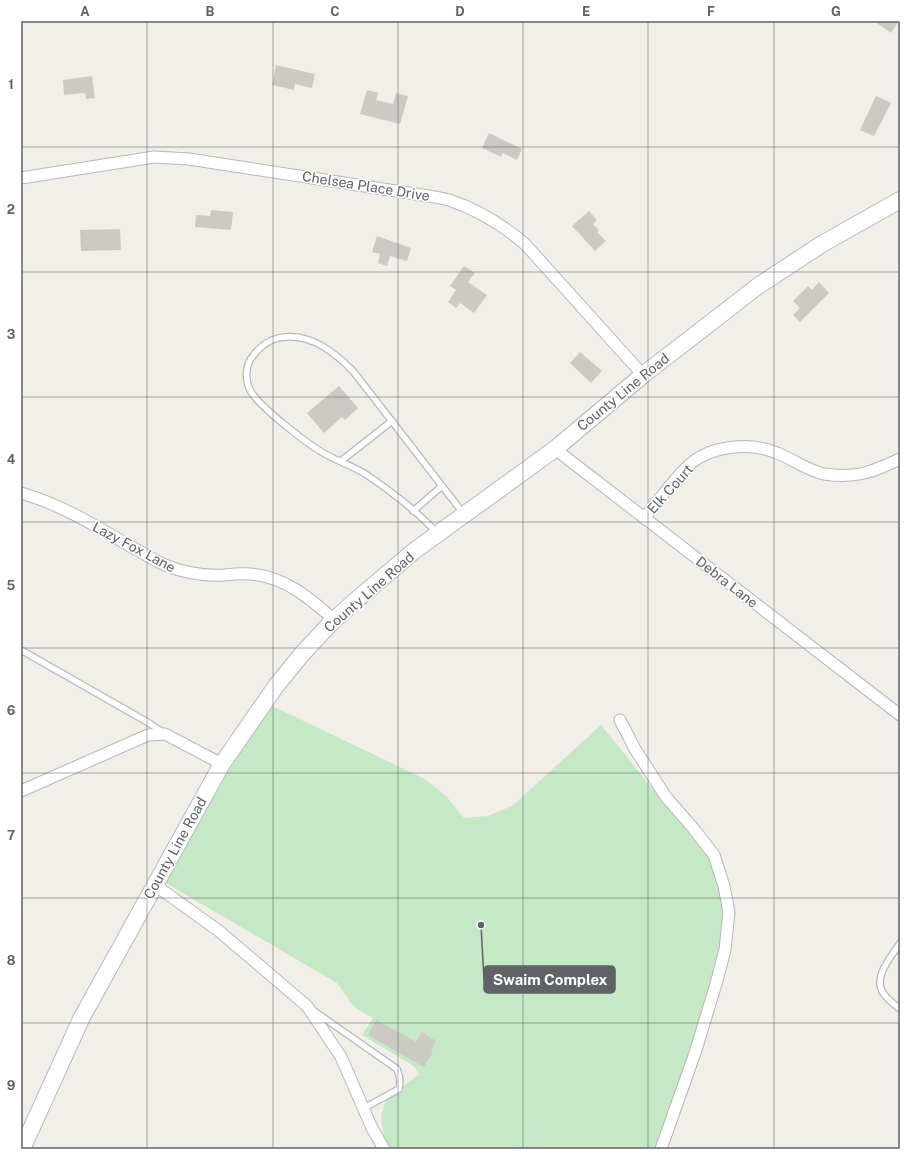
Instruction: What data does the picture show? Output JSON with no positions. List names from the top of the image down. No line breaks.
{"streets":{"street":["Chelsea Place Drive","County Line Road","Elk Court","Lazy Fox Lane","Debra Lane"]},"crossings":[["Chelsea Place Drive","County Line Road"],["County Line Road","Lazy Fox Lane"],["County Line Road","Debra Lane"],["Elk Court","Debra Lane"]],"places":["Swaim Complex"],"grid":{"columns":["A","B","C","D","E","F","G"],"rows":["1","2","3","4","5","6","7","8","9"]}}
